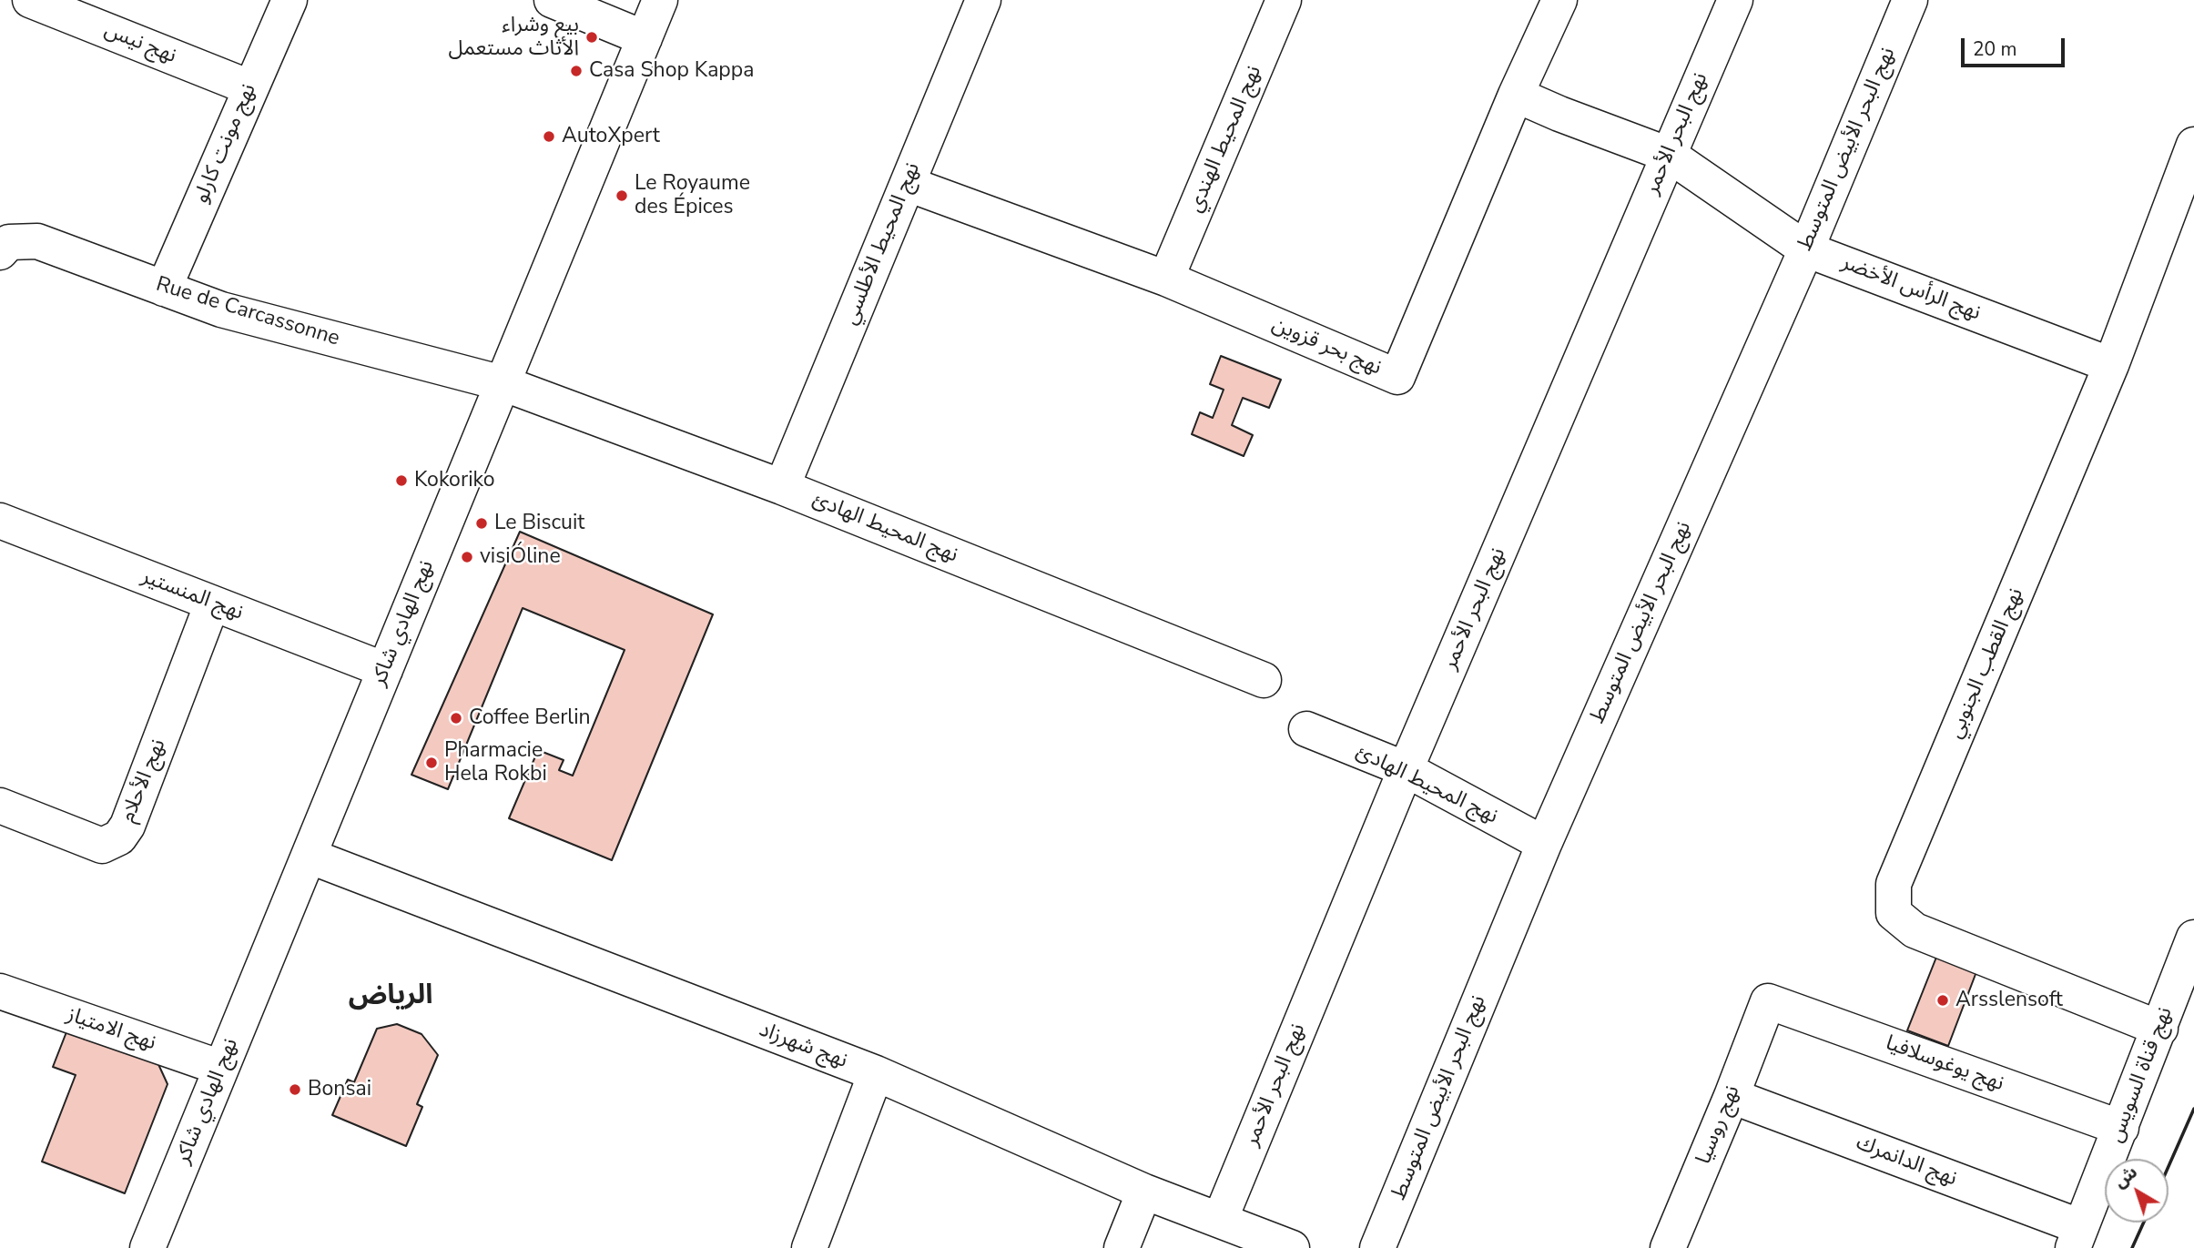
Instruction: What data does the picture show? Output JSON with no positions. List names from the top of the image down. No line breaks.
{"streets":{"street":["نهج نيس","نهج البحر الأحمر","نهج المحيط الهندي","نهج مونت كارلو","نهج البحر الأبيض المتوسط","نهج المحيط الأطلسي","نهج الرأس الأخضر","Rue de Carcassonne","نهج بحر قزوين","نهج المحيط الهادئ","نهج المنستير","نهج الهادي شاكر","نهج القطب الجنوبي","نهج الأحلام","نهج الامتياز","نهج شهرزاد","نهج يوغوسلافيا","نهج قناة السويس","نهج روسيا","نهج الدانمرك"]},"crossings":[["نهج نيس","نهج مونت كارلو"],["نهج البحر الأحمر","نهج الرأس الأخضر"],["نهج البحر الأحمر","نهج المحيط الهادئ"],["نهج البحر الأحمر","نهج شهرزاد"],["نهج المحيط الهندي","نهج بحر قزوين"],["نهج مونت كارلو","Rue de Carcassonne"],["نهج البحر الأبيض المتوسط","نهج الرأس الأخضر"],["نهج البحر الأبيض المتوسط","نهج المحيط الهادئ"],["نهج المحيط الأطلسي","نهج بحر قزوين"],["نهج المحيط الأطلسي","نهج المحيط الهادئ"],["نهج الرأس الأخضر","نهج بحر قزوين"],["نهج الرأس الأخضر","نهج القطب الجنوبي"],["Rue de Carcassonne","نهج المحيط الهادئ"],["Rue de Carcassonne","نهج الهادي شاكر"],["نهج المحيط الهادئ","نهج الهادي شاكر"],["نهج المنستير","نهج الهادي شاكر"],["نهج المنستير","نهج الأحلام"],["نهج الهادي شاكر","نهج الامتياز"],["نهج الهادي شاكر","نهج شهرزاد"],["نهج القطب الجنوبي","نهج قناة السويس"],["نهج يوغوسلافيا","نهج قناة السويس"],["نهج يوغوسلافيا","نهج روسيا"],["نهج قناة السويس","نهج الدانمرك"],["نهج روسيا","نهج الدانمرك"]],"districts":["الرياض"],"places":["بيع وشراء الأثاث مستعمل","Casa Shop Kappa","AutoXpert","Le Royaume des Épices","Kokoriko","Le Biscuit","visiÓline","Coffee Berlin","Pharmacie Hela Rokbi","Arsslensoft","Bonsai"],"scale_bar":"20 m","north":"top left"}
